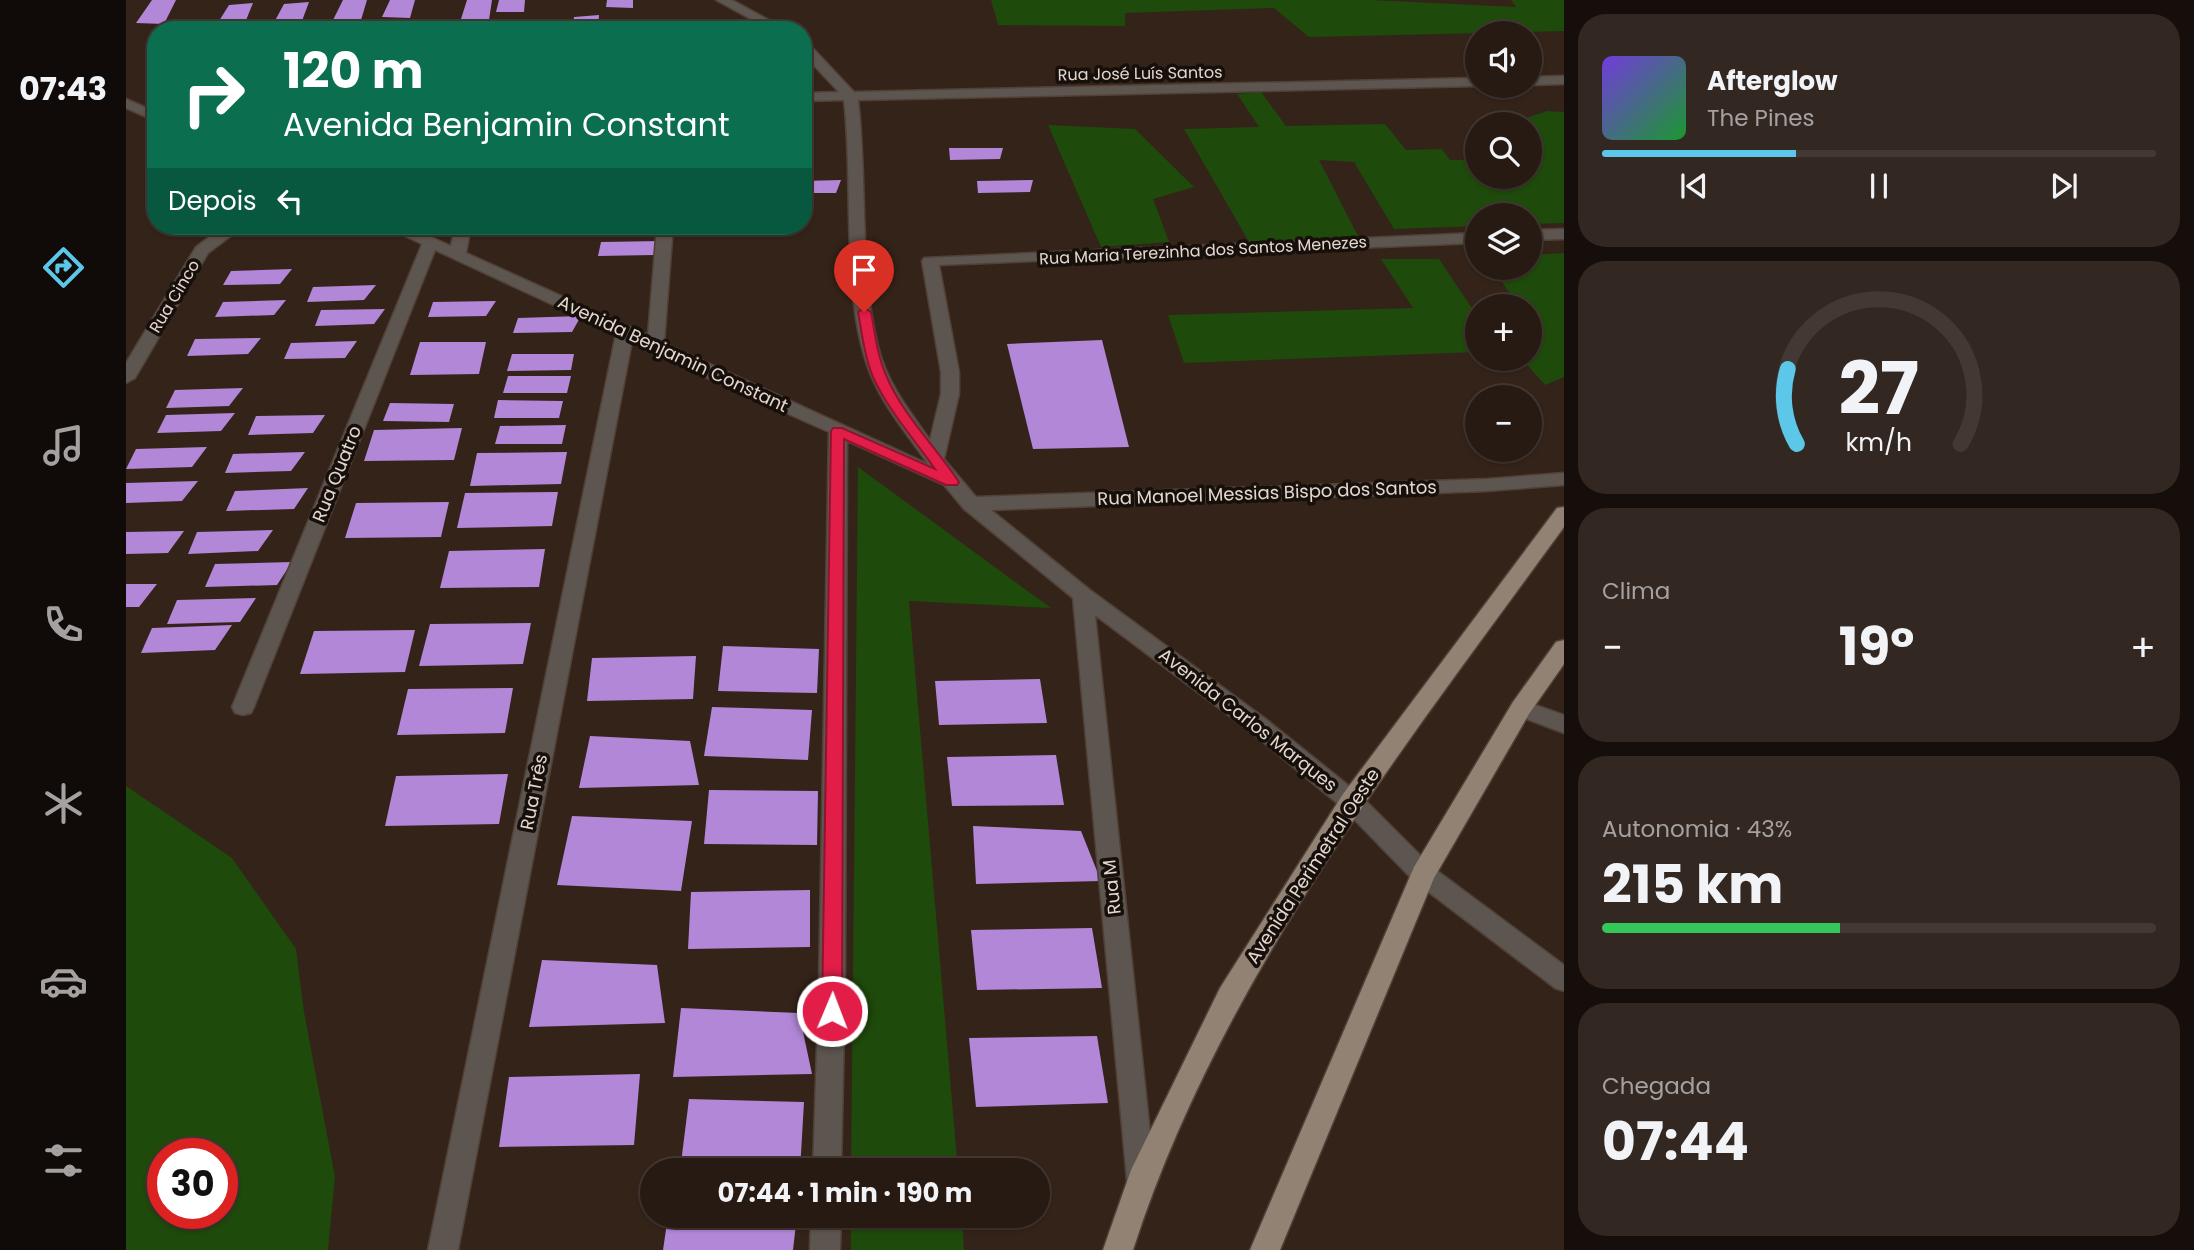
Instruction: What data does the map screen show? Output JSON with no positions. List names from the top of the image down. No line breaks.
{"streets":{"main road":["Avenida Perimetral Oeste"],"street":["Rua José Luís Santos","Rua Maria Terezinha dos Santos Menezes","Rua Cinco","Avenida Benjamin Constant","Rua Quatro","Rua Manoel Messias Bispo dos Santos","Avenida Carlos Marques","Rua Três","Rua M"]},"crossings":[["Rua José Luís Santos","Avenida Carlos Marques"],["Rua Maria Terezinha dos Santos Menezes","Avenida Carlos Marques"],["Avenida Benjamin Constant","Rua Quatro"],["Avenida Benjamin Constant","Avenida Carlos Marques"],["Avenida Benjamin Constant","Rua Três"],["Rua Manoel Messias Bispo dos Santos","Avenida Carlos Marques"],["Avenida Carlos Marques","Avenida Perimetral Oeste"],["Avenida Carlos Marques","Rua M"],["Avenida Perimetral Oeste","Rua M"]],"page":{"tabs":"07:43","map_buttons":["+","−"],"turn":["120 m","Avenida Benjamin Constant"],"song":["Afterglow","The Pines"],"then":"Depois","tile":["Clima",["Autonomia · 43%","215 km"],["Chegada","07:44"]],"heat":["−","19°","+"],"limit":"30","trip":"07:44 · 1 min · 190 m","gauge":["27","km/h"]}}
